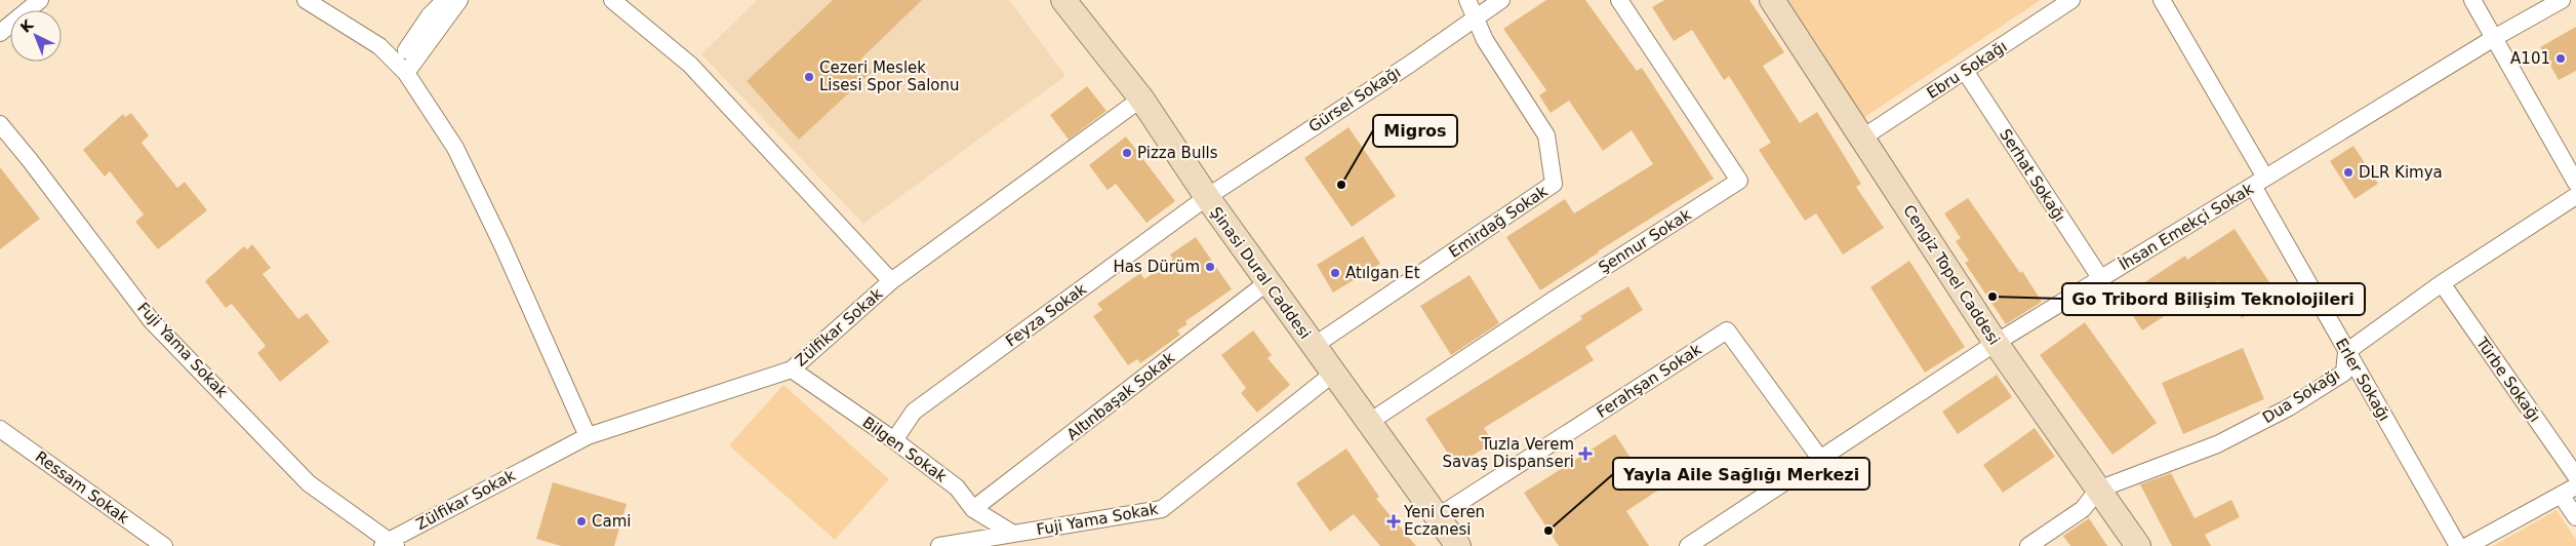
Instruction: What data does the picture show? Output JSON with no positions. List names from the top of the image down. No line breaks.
{"streets":{"street":["Ebru Sokağı","Gürsel Sokağı","Serhat Sokağı","Emirdağ Sokak","İhsan Emekçi Sokak","Şennur Sokak","Şinasi Dural Caddesi","Cengiz Topel Caddesi","Feyza Sokak","Zülfikar Sokak","Fuji Yama Sokak","Erler Sokağı","Türbe Sokağı","Ferahşan Sokak","Altınbaşak Sokak","Dua Sokağı","Bilgen Sokak","Ressam Sokak"]},"crossings":[["Ebru Sokağı","Serhat Sokağı"],["Ebru Sokağı","Cengiz Topel Caddesi"],["Gürsel Sokağı","Emirdağ Sokak"],["Gürsel Sokağı","Şinasi Dural Caddesi"],["Gürsel Sokağı","Feyza Sokak"],["Serhat Sokağı","İhsan Emekçi Sokak"],["Emirdağ Sokak","Şinasi Dural Caddesi"],["İhsan Emekçi Sokak","Cengiz Topel Caddesi"],["İhsan Emekçi Sokak","Erler Sokağı"],["İhsan Emekçi Sokak","Ferahşan Sokak"],["Şennur Sokak","Şinasi Dural Caddesi"],["Şinasi Dural Caddesi","Feyza Sokak"],["Şinasi Dural Caddesi","Zülfikar Sokak"],["Şinasi Dural Caddesi","Fuji Yama Sokak"],["Şinasi Dural Caddesi","Ferahşan Sokak"],["Şinasi Dural Caddesi","Altınbaşak Sokak"],["Cengiz Topel Caddesi","Dua Sokağı"],["Feyza Sokak","Bilgen Sokak"],["Zülfikar Sokak","Fuji Yama Sokak"],["Zülfikar Sokak","Bilgen Sokak"],["Fuji Yama Sokak","Bilgen Sokak"],["Erler Sokağı","Dua Sokağı"],["Türbe Sokağı","Dua Sokağı"],["Altınbaşak Sokak","Bilgen Sokak"]],"places":{"other":["A101","Cezeri Meslek Lisesi Spor Salonu","Pizza Bulls","DLR Kimya","Migros","Has Dürüm","Atılgan Et","Go Tri̇bord Bi̇li̇şi̇m Teknoloji̇leri","Cami","Yayla Aile Sağlığı Merkezi"],"health":["Tuzla Verem Savaş Dispanseri","Yeni Ceren Eczanesi"]},"north":"top left"}
